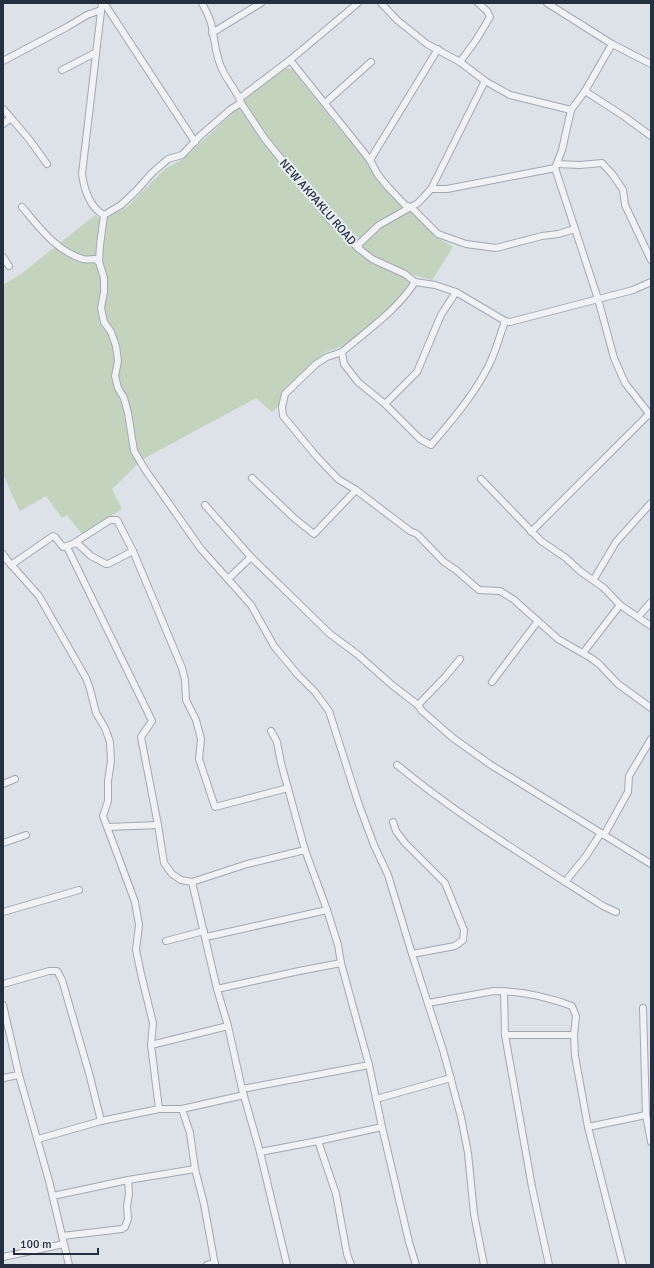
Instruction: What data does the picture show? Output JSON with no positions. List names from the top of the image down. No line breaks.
{"streets":{"street":["NEW AKPAKLU ROAD"]},"scale_bar":"100 m"}
